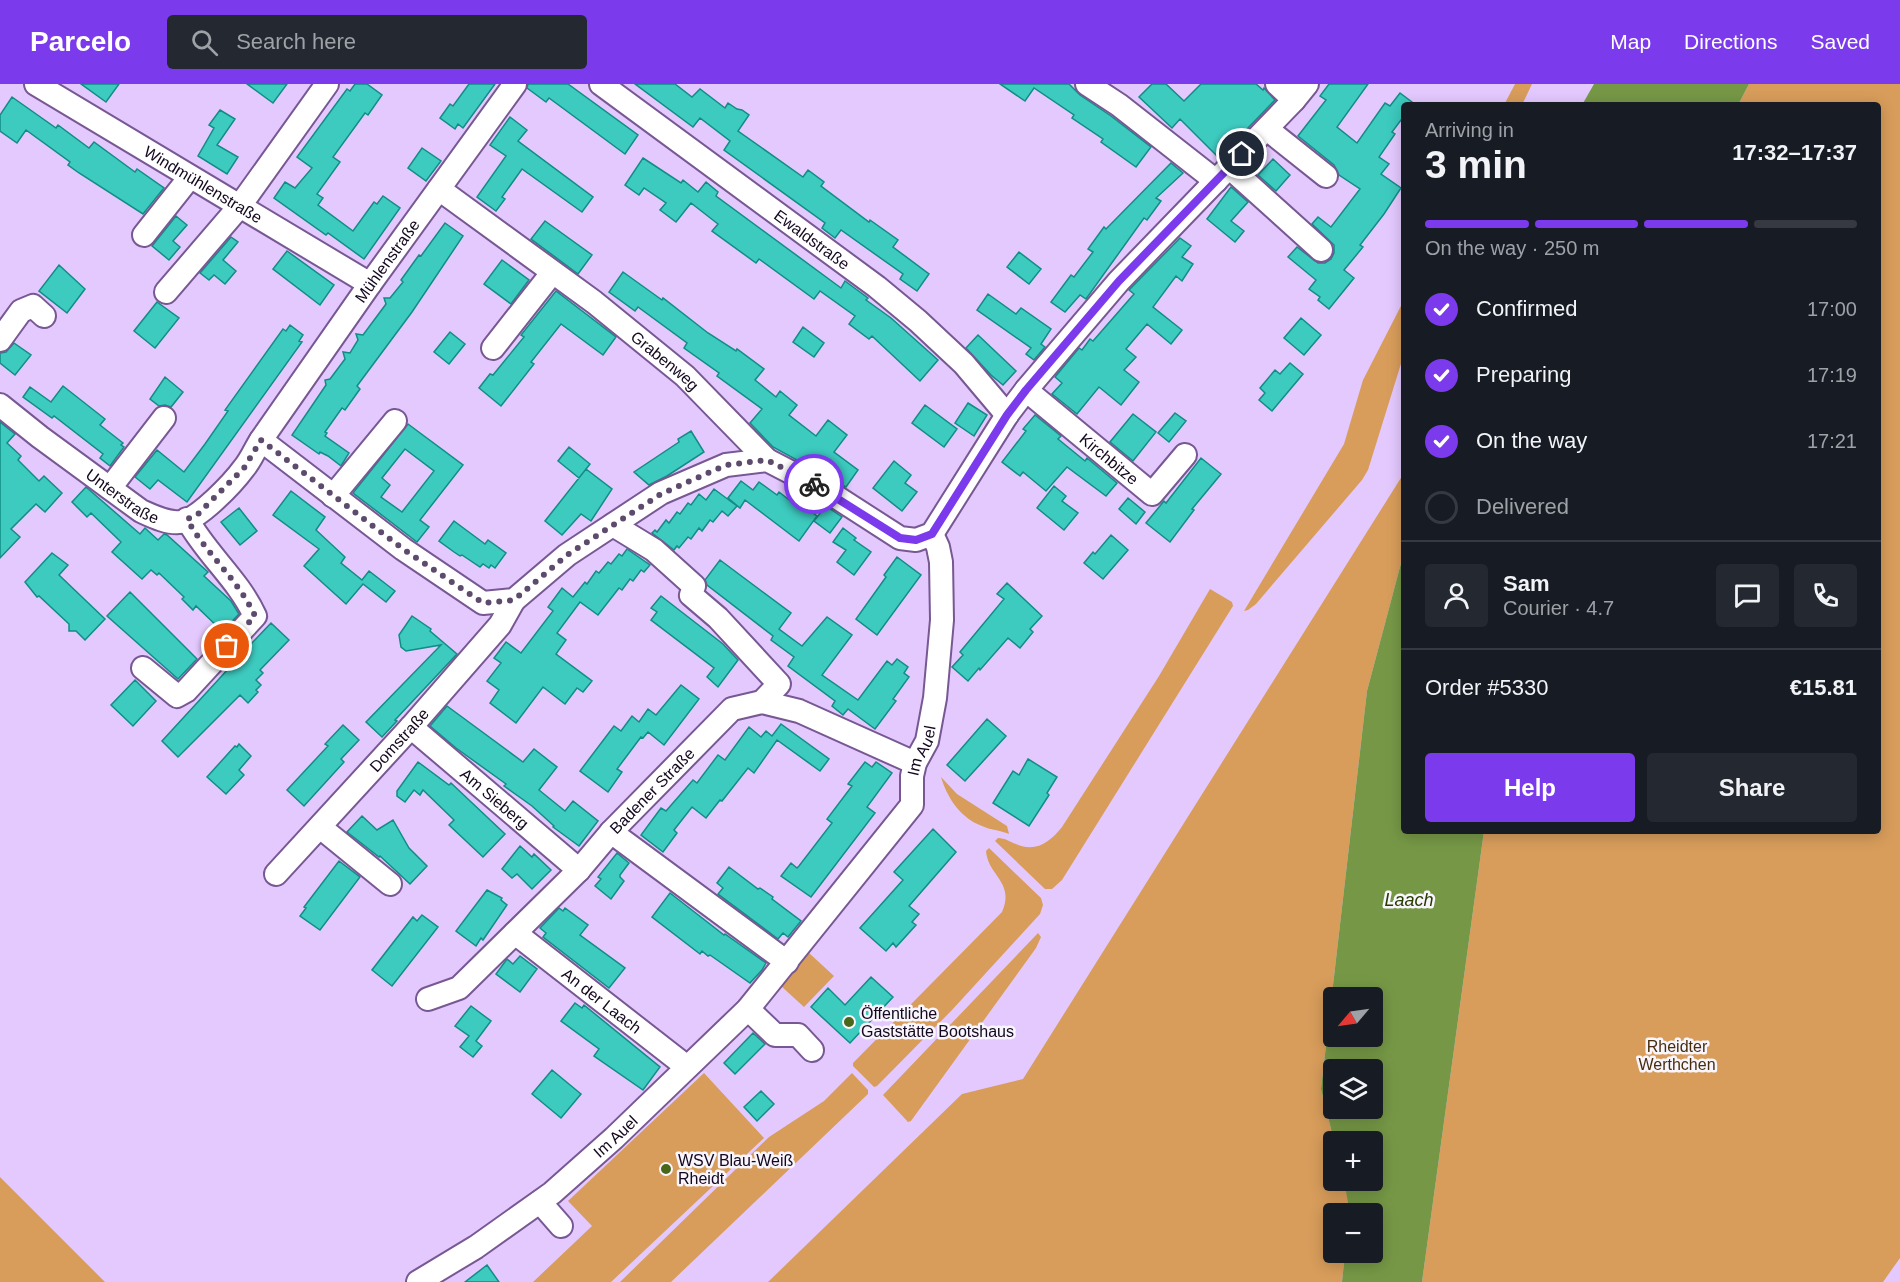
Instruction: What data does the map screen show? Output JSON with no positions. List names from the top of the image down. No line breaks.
{"streets":{"street":["Windmühlenstraße","Ewaldstraße","Mühlenstraße","Grabenweg","Kirchbitze","Unterstraße","Domstraße","Im Auel","Badener Straße","Am Sieberg","An der Laach"]},"crossings":[["Windmühlenstraße","Mühlenstraße"],["Mühlenstraße","Grabenweg"],["Domstraße","Am Sieberg"],["Im Auel","Badener Straße"],["Im Auel","An der Laach"],["Badener Straße","Am Sieberg"],["Badener Straße","An der Laach"]],"water":["Laach"],"parks":["Rheidter Werthchen"],"places":["Öffentliche Gaststätte Bootshaus","WSV Blau-Weiß Rheidt"],"north":"bottom left","page":{"header":"Parcelo","search":"Search here","nav":["Map","Directions","Saved"],"heading":["3 min","Arriving in","17:32–17:37"],"panel":["Sam","Courier · 4.7","Order #5330","€15.81"],"bar":"On the way · 250 m","list":[["Confirmed","17:00"],["Preparing","17:19"],["On the way","17:21"],"Delivered"],"buttons":["Help","Share"],"map_buttons":["+","−"]}}
